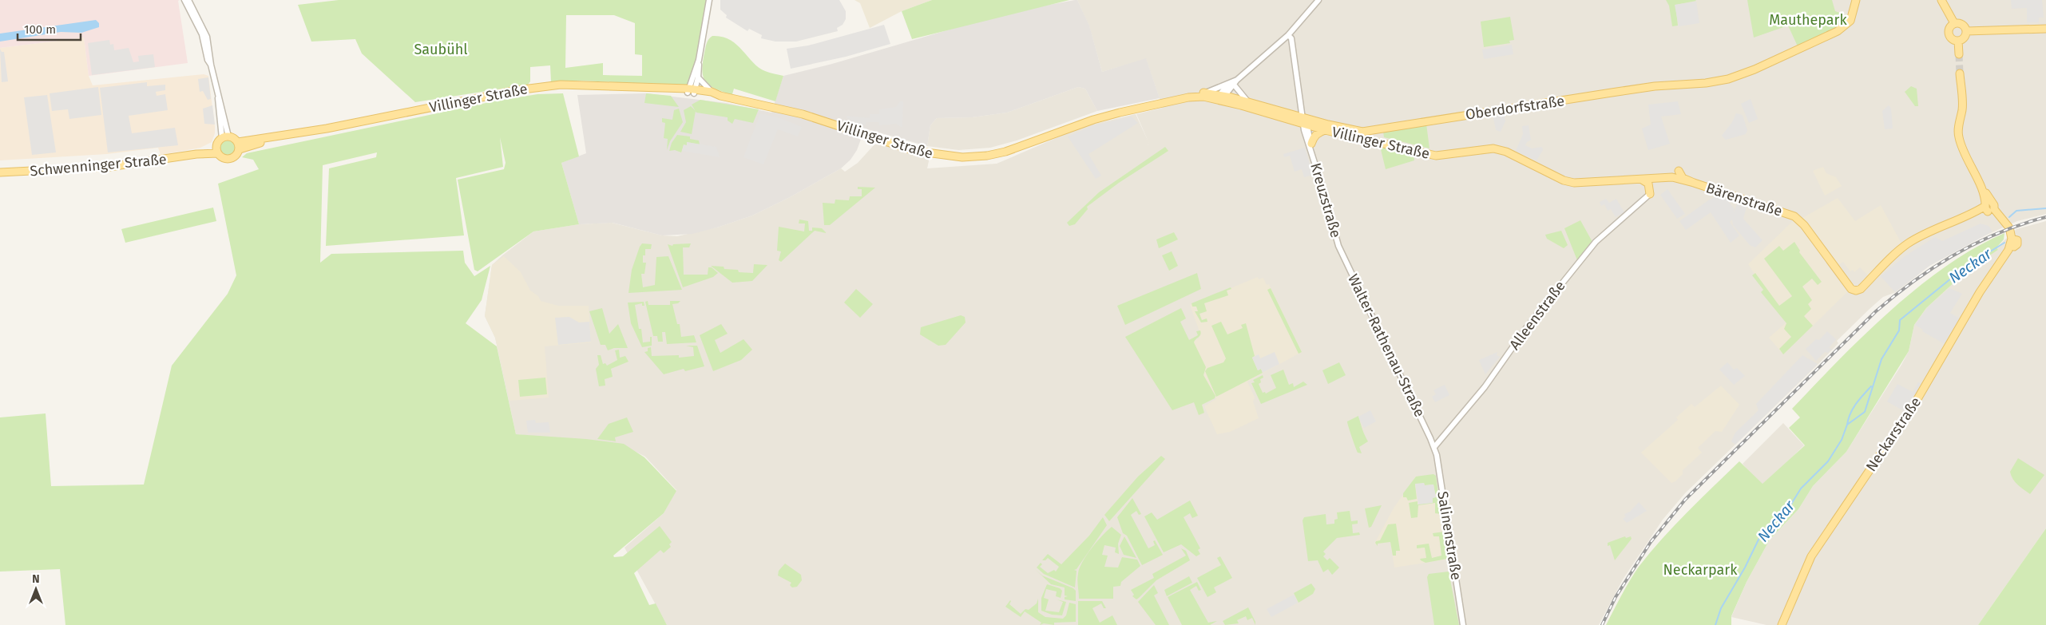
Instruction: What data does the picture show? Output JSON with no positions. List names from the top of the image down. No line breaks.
{"streets":{"main road":["Villinger Straße","Oberdorfstraße","Schwenninger Straße","Bärenstraße","Neckarstraße"],"street":["Kreuzstraße","Alleenstraße","Walter-Rathenau-Straße","Salinenstraße"]},"crossings":[["Villinger Straße","Oberdorfstraße"],["Villinger Straße","Schwenninger Straße"],["Villinger Straße","Bärenstraße"],["Villinger Straße","Kreuzstraße"],["Oberdorfstraße","Kreuzstraße"],["Bärenstraße","Neckarstraße"],["Kreuzstraße","Walter-Rathenau-Straße"],["Alleenstraße","Walter-Rathenau-Straße"],["Alleenstraße","Salinenstraße"],["Walter-Rathenau-Straße","Salinenstraße"]],"water":["Neckar"],"parks":["Mauthepark","Saubühl","Neckarpark"],"scale_bar":"100 m","north":"top"}
